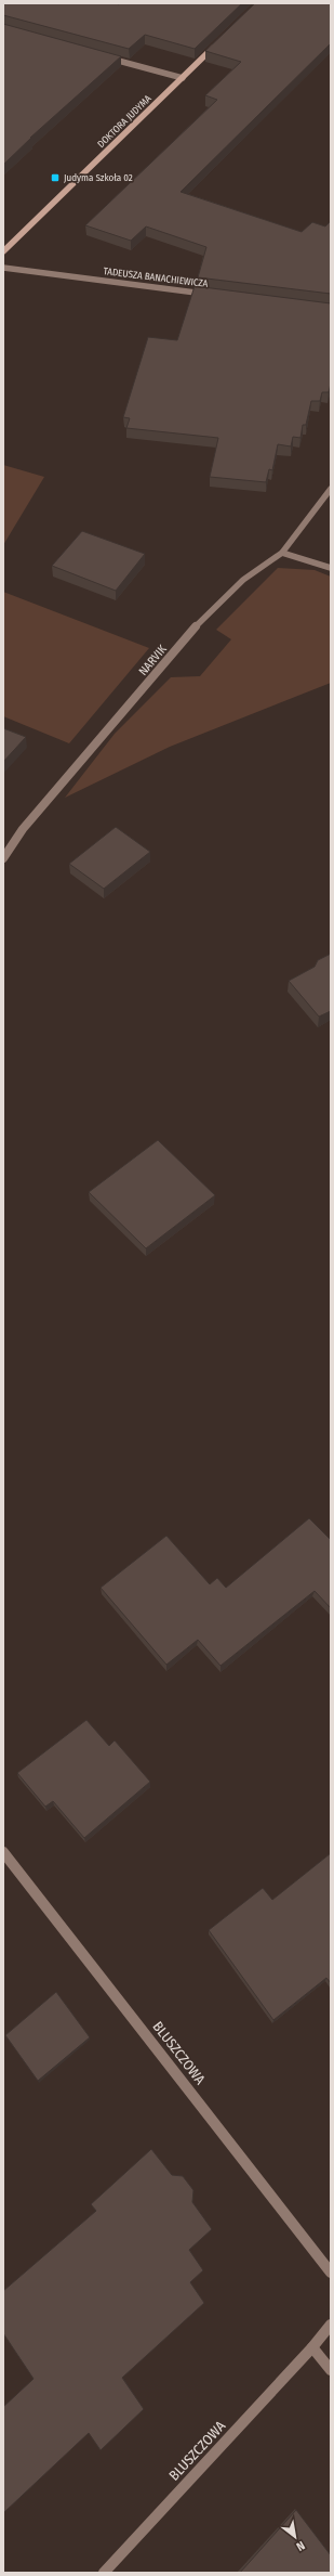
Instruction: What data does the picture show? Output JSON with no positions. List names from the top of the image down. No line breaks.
{"streets":{"street":["DOKTORA JUDYMA","TADEUSZA BANACHIEWICZA","NARVIK","BLUSZCZOWA"]},"places":{"transit":["Judyma Szkoła 02"]},"north":"bottom right"}
